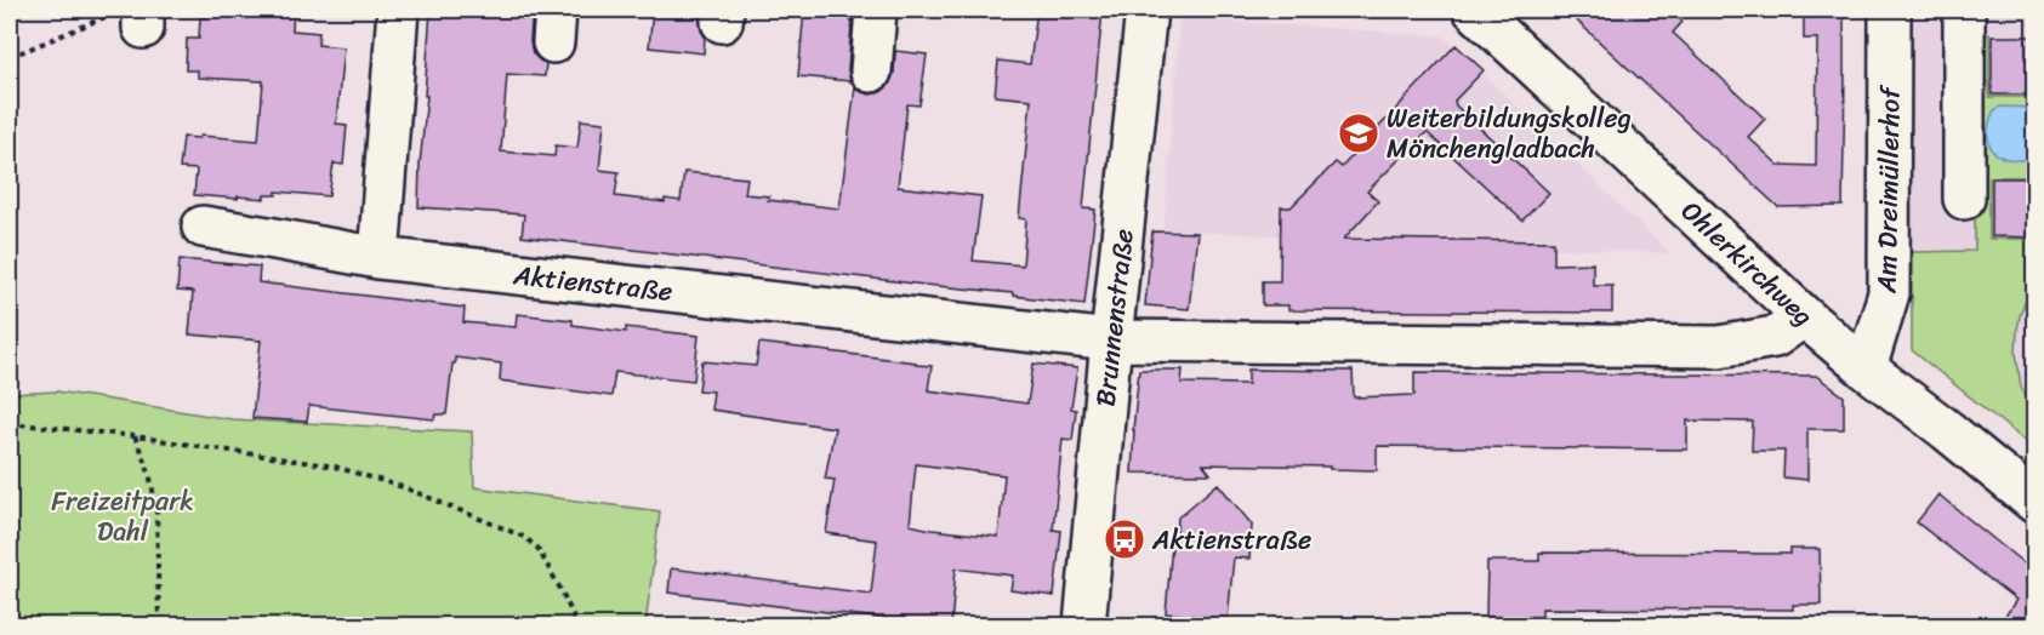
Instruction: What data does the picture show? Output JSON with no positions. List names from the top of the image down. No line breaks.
{"streets":{"street":["Am Dreimüllerhof","Ohlerkirchweg","Aktienstraße","Brunnenstraße"]},"crossings":[["Am Dreimüllerhof","Ohlerkirchweg"],["Ohlerkirchweg","Aktienstraße"],["Aktienstraße","Brunnenstraße"]],"parks":["Freizeitpark Dahl"],"places":{"school or university":["Weiterbildungskolleg Mönchengladbach"],"bus stop":["Aktienstraße"]}}
